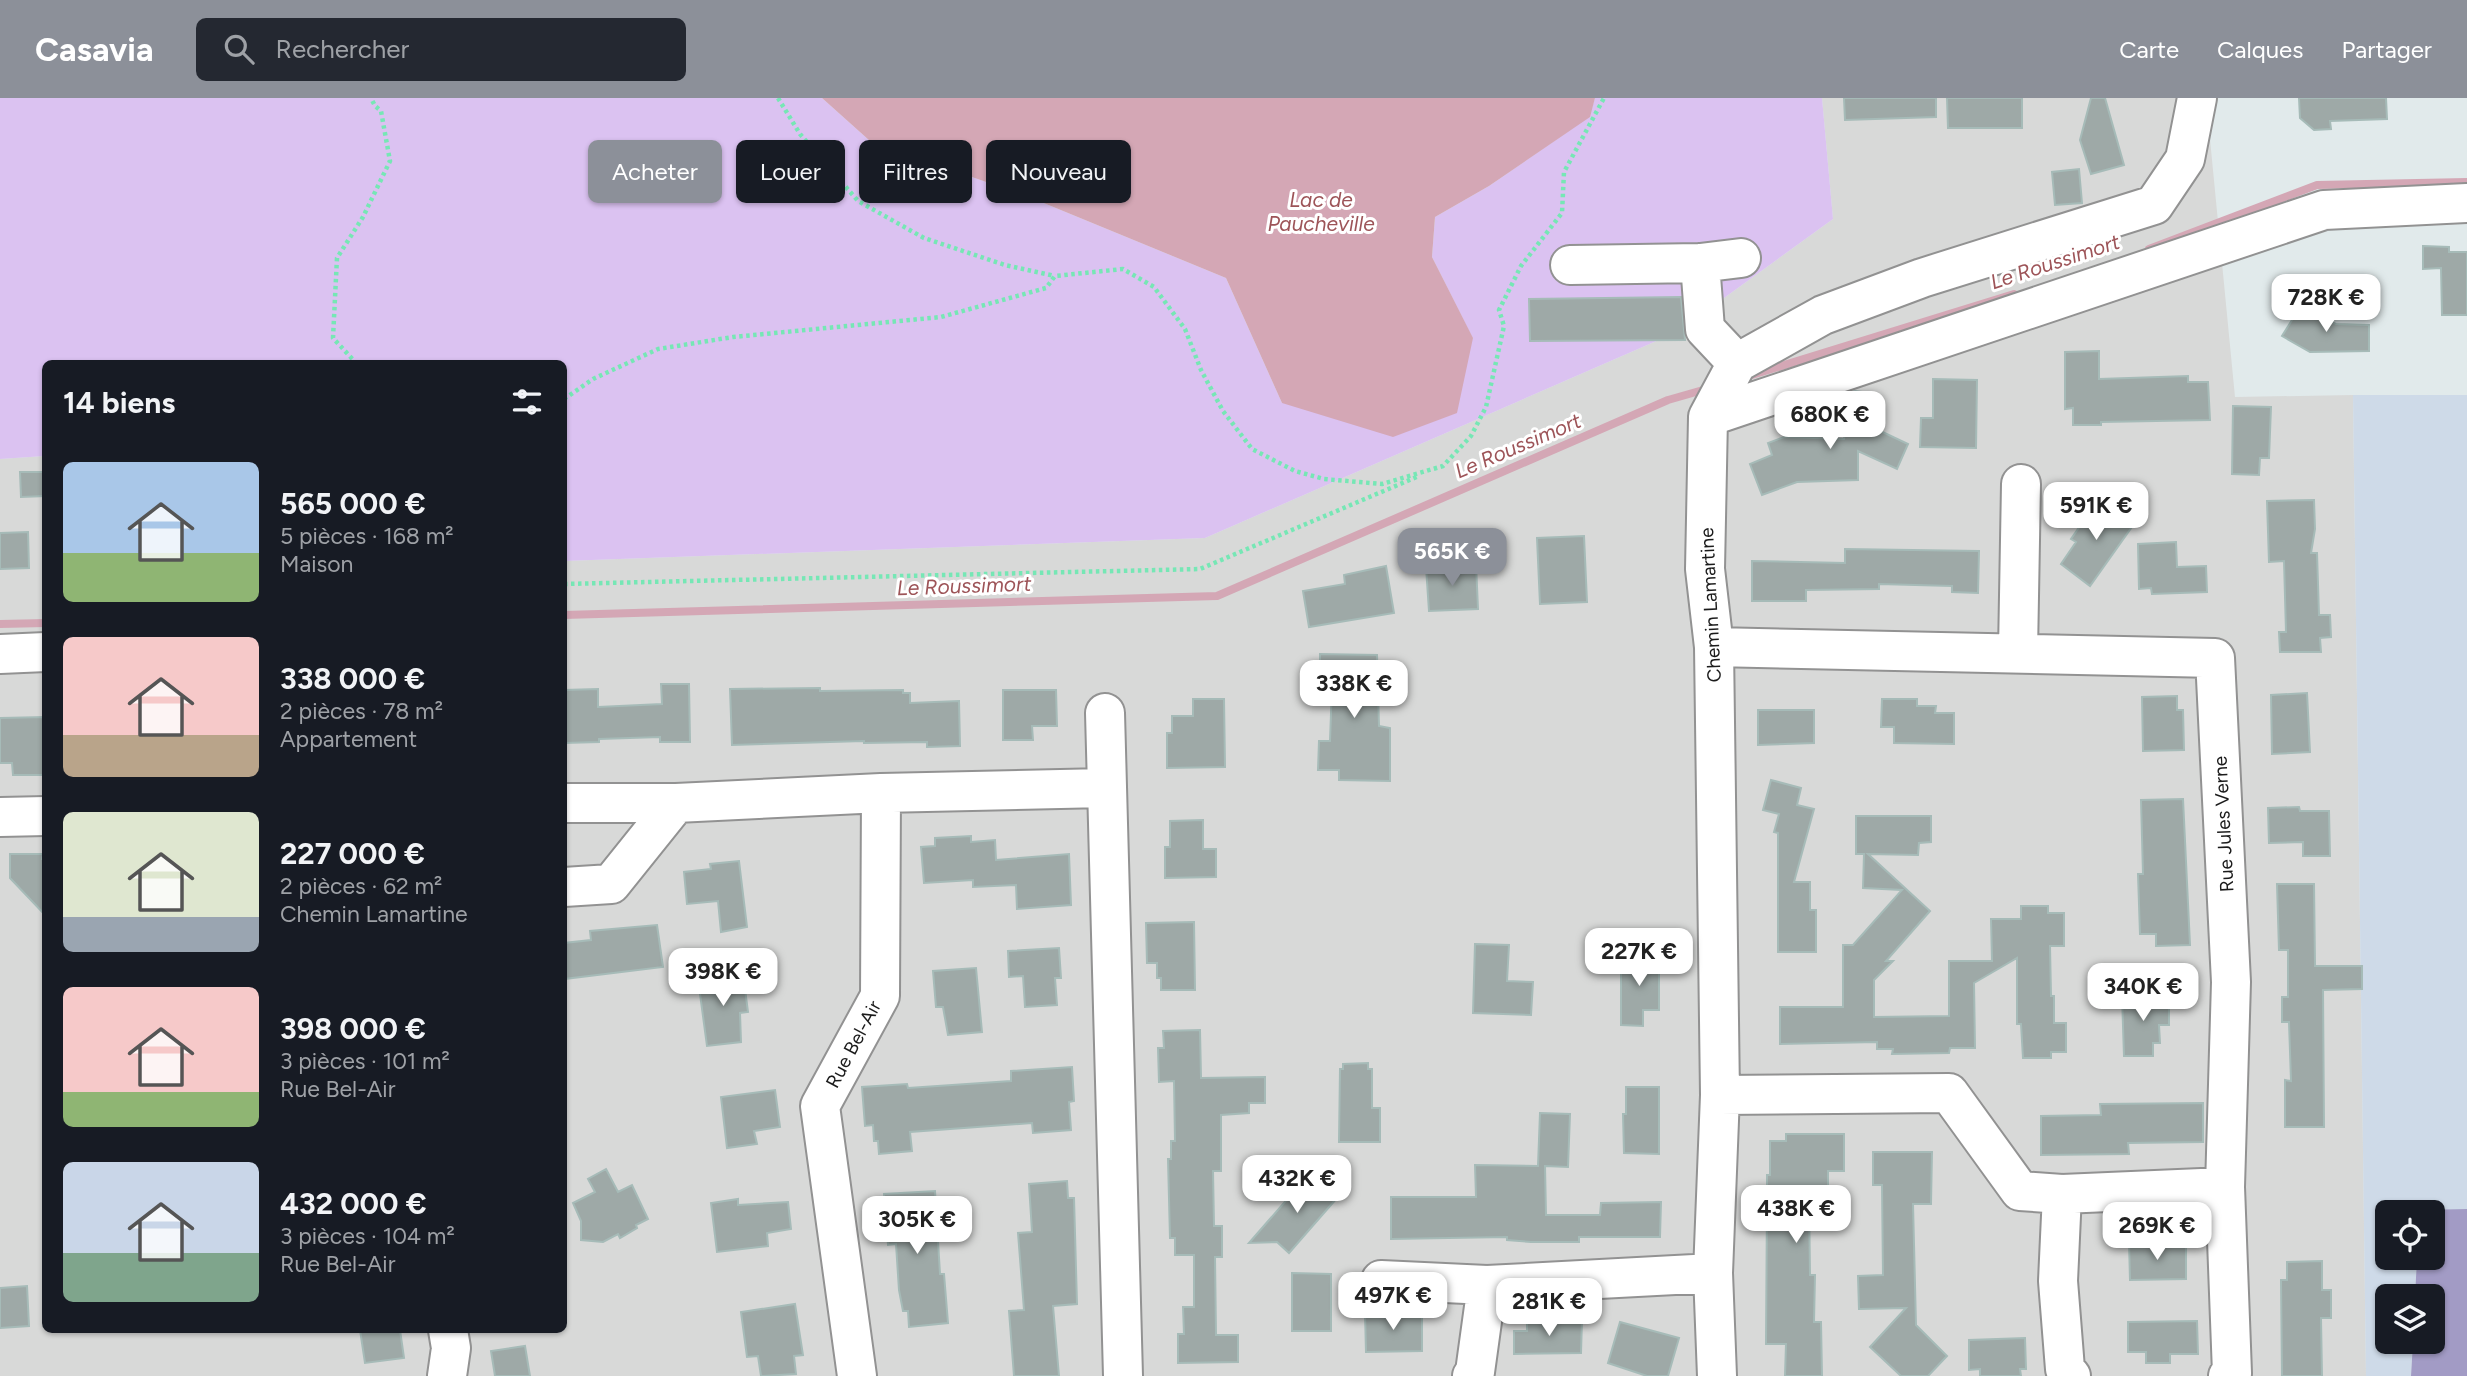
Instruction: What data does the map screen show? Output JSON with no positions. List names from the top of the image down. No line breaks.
{"streets":{"street":["Chemin Lamartine","Rue Jules Verne","Rue Bel-Air"]},"crossings":[["Chemin Lamartine","Rue Jules Verne"]],"water":["Lac de Paucheville","Le Roussimort"],"page":{"header":"Casavia","search":"Rechercher","nav":["Carte","Calques","Partager"],"chip":["Acheter","Louer","Filtres","Nouveau"],"price":["728K €","680K €","591K €","565K €","338K €","227K €","398K €","340K €","432K €","438K €","305K €","269K €","497K €","281K €"],"heading":"14 biens","list":[{"name":"565 000 €","note":"5 pièces · 168 m² · Maison"},{"name":"338 000 €","note":"2 pièces · 78 m² · Appartement"},{"name":"227 000 €","note":"2 pièces · 62 m² · Chemin Lamartine"},{"name":"398 000 €","note":"3 pièces · 101 m² · Rue Bel-Air"},{"name":"432 000 €","note":"3 pièces · 104 m² · Rue Bel-Air"}]}}
